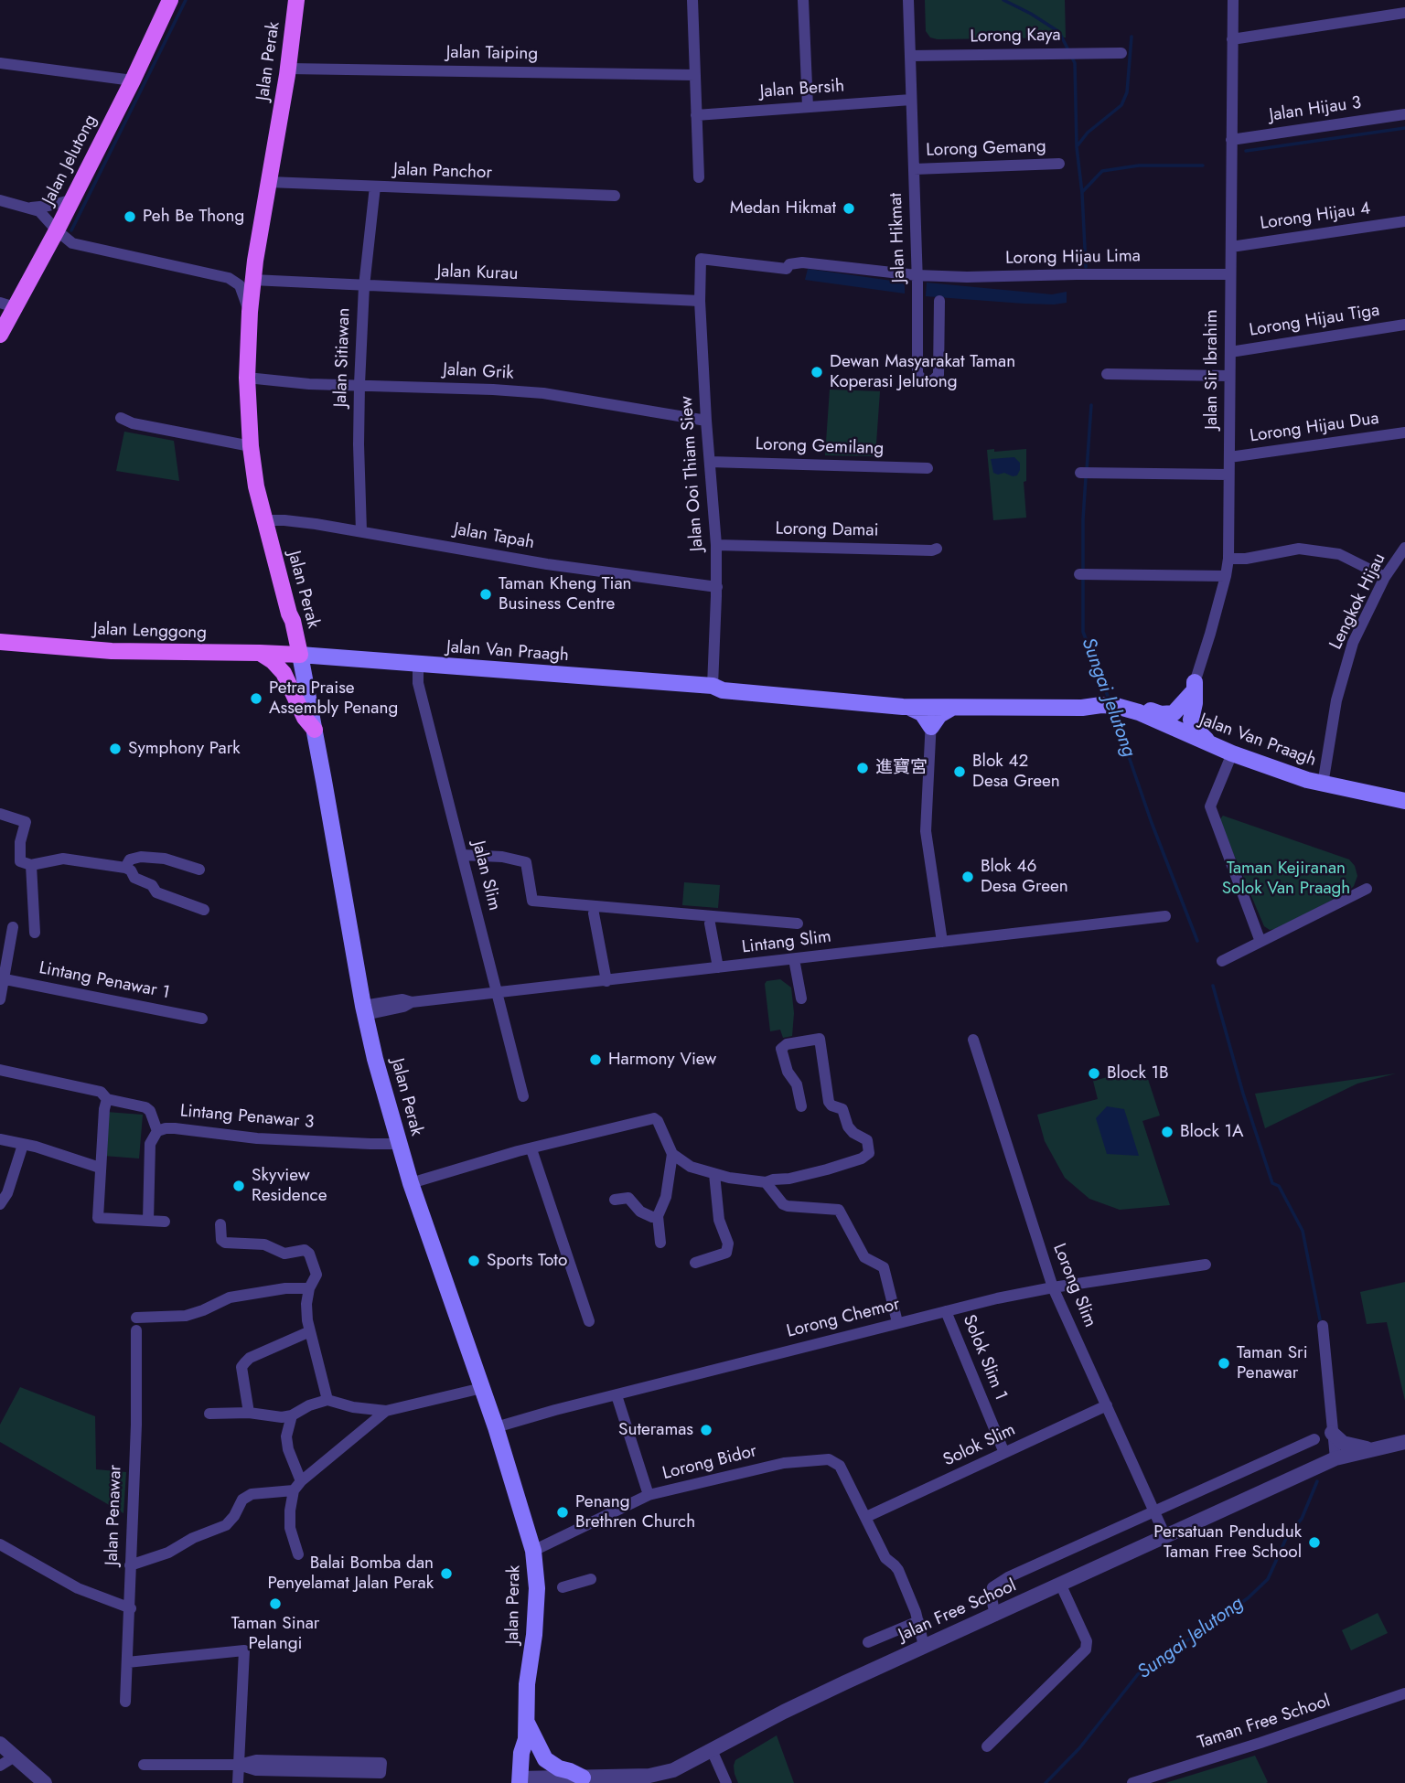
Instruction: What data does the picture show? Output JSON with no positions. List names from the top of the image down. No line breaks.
{"streets":{"main road":["Jalan Perak","Jalan Jelutong","Jalan Lenggong","Jalan Van Praagh"],"street":["Lorong Kaya","Jalan Taiping","Jalan Bersih","Jalan Hijau 3","Lorong Gemang","Jalan Panchor","Lorong Hijau 4","Jalan Hikmat","Lorong Hijau Lima","Jalan Kurau","Lorong Hijau Tiga","Jalan Sitiawan","Jalan Sir Ibrahim","Jalan Grik","Lorong Hijau Dua","Lorong Gemilang","Jalan Ooi Thiam Siew","Lorong Damai","Jalan Tapah","Lengkok Hijau","Jalan Slim","Lintang Slim","Lintang Penawar 1","Lintang Penawar 3","Lorong Slim","Lorong Chemor","Solok Slim 1","Solok Slim","Lorong Bidor","Jalan Penawar","Jalan Free School","Taman Free School"]},"crossings":[["Lorong Kaya","Jalan Hikmat"],["Jalan Taiping","Jalan Perak"],["Jalan Perak","Jalan Panchor"],["Jalan Perak","Jalan Kurau"],["Jalan Perak","Jalan Grik"],["Jalan Perak","Jalan Tapah"],["Jalan Perak","Jalan Lenggong"],["Jalan Perak","Jalan Van Praagh"],["Jalan Perak","Lintang Slim"],["Jalan Perak","Lintang Penawar 3"],["Jalan Perak","Lorong Chemor"],["Jalan Perak","Lorong Bidor"],["Jalan Perak","Jalan Free School"],["Jalan Bersih","Jalan Hikmat"],["Jalan Hijau 3","Jalan Sir Ibrahim"],["Lorong Gemang","Jalan Hikmat"],["Jalan Panchor","Jalan Sitiawan"],["Lorong Hijau 4","Jalan Sir Ibrahim"],["Jalan Hikmat","Lorong Hijau Lima"],["Lorong Hijau Lima","Jalan Sir Ibrahim"],["Lorong Hijau Lima","Jalan Ooi Thiam Siew"],["Jalan Kurau","Jalan Sitiawan"],["Jalan Kurau","Jalan Ooi Thiam Siew"],["Lorong Hijau Tiga","Jalan Sir Ibrahim"],["Jalan Sitiawan","Jalan Grik"],["Jalan Sitiawan","Jalan Tapah"],["Jalan Sir Ibrahim","Lorong Hijau Dua"],["Jalan Sir Ibrahim","Jalan Van Praagh"],["Jalan Grik","Jalan Ooi Thiam Siew"],["Lorong Gemilang","Jalan Ooi Thiam Siew"],["Jalan Ooi Thiam Siew","Lorong Damai"],["Jalan Ooi Thiam Siew","Jalan Tapah"],["Jalan Ooi Thiam Siew","Jalan Van Praagh"],["Lengkok Hijau","Jalan Van Praagh"],["Jalan Lenggong","Jalan Van Praagh"],["Jalan Van Praagh","Jalan Slim"],["Jalan Slim","Lintang Slim"],["Lorong Slim","Lorong Chemor"],["Lorong Slim","Solok Slim"],["Lorong Slim","Jalan Free School"],["Lorong Chemor","Solok Slim 1"],["Solok Slim 1","Solok Slim"],["Solok Slim","Lorong Bidor"]],"water":["Sungai Jelutong"],"parks":["Taman Kejiranan Solok Van Praagh"],"places":["Medan Hikmat","Peh Be Thong","Dewan Masyarakat Taman Koperasi Jelutong","Taman Kheng Tian Business Centre","Petra Praise Assembly Penang","Symphony Park","進寶宮","Blok 42 Desa Green","Blok 46 Desa Green","Harmony View","Block 1B","Block 1A","Skyview Residence","Sports Toto","Taman Sri Penawar","Suteramas","Penang Brethren Church","Persatuan Penduduk Taman Free School","Balai Bomba dan Penyelamat Jalan Perak","Taman Sinar Pelangi"]}
